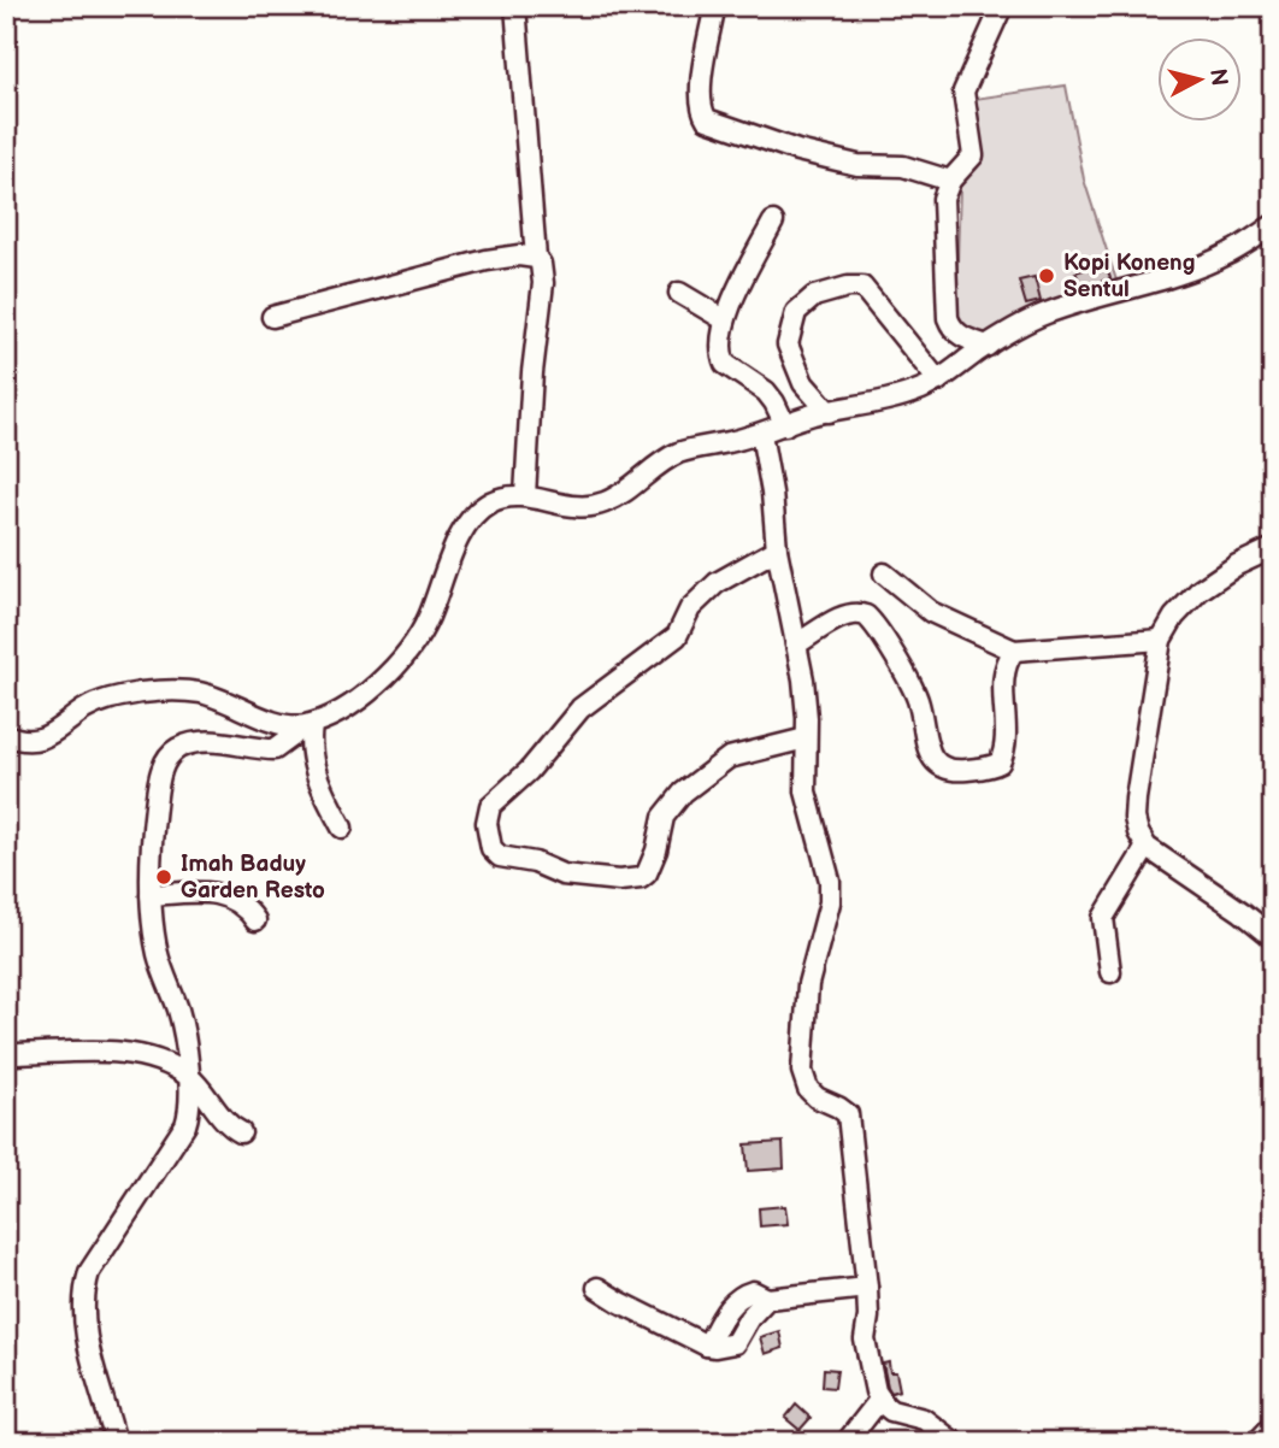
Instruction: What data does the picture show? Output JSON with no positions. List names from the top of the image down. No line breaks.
{"places":["Kopi Koneng Sentul","Imah Baduy Garden Resto"],"north":"right"}
